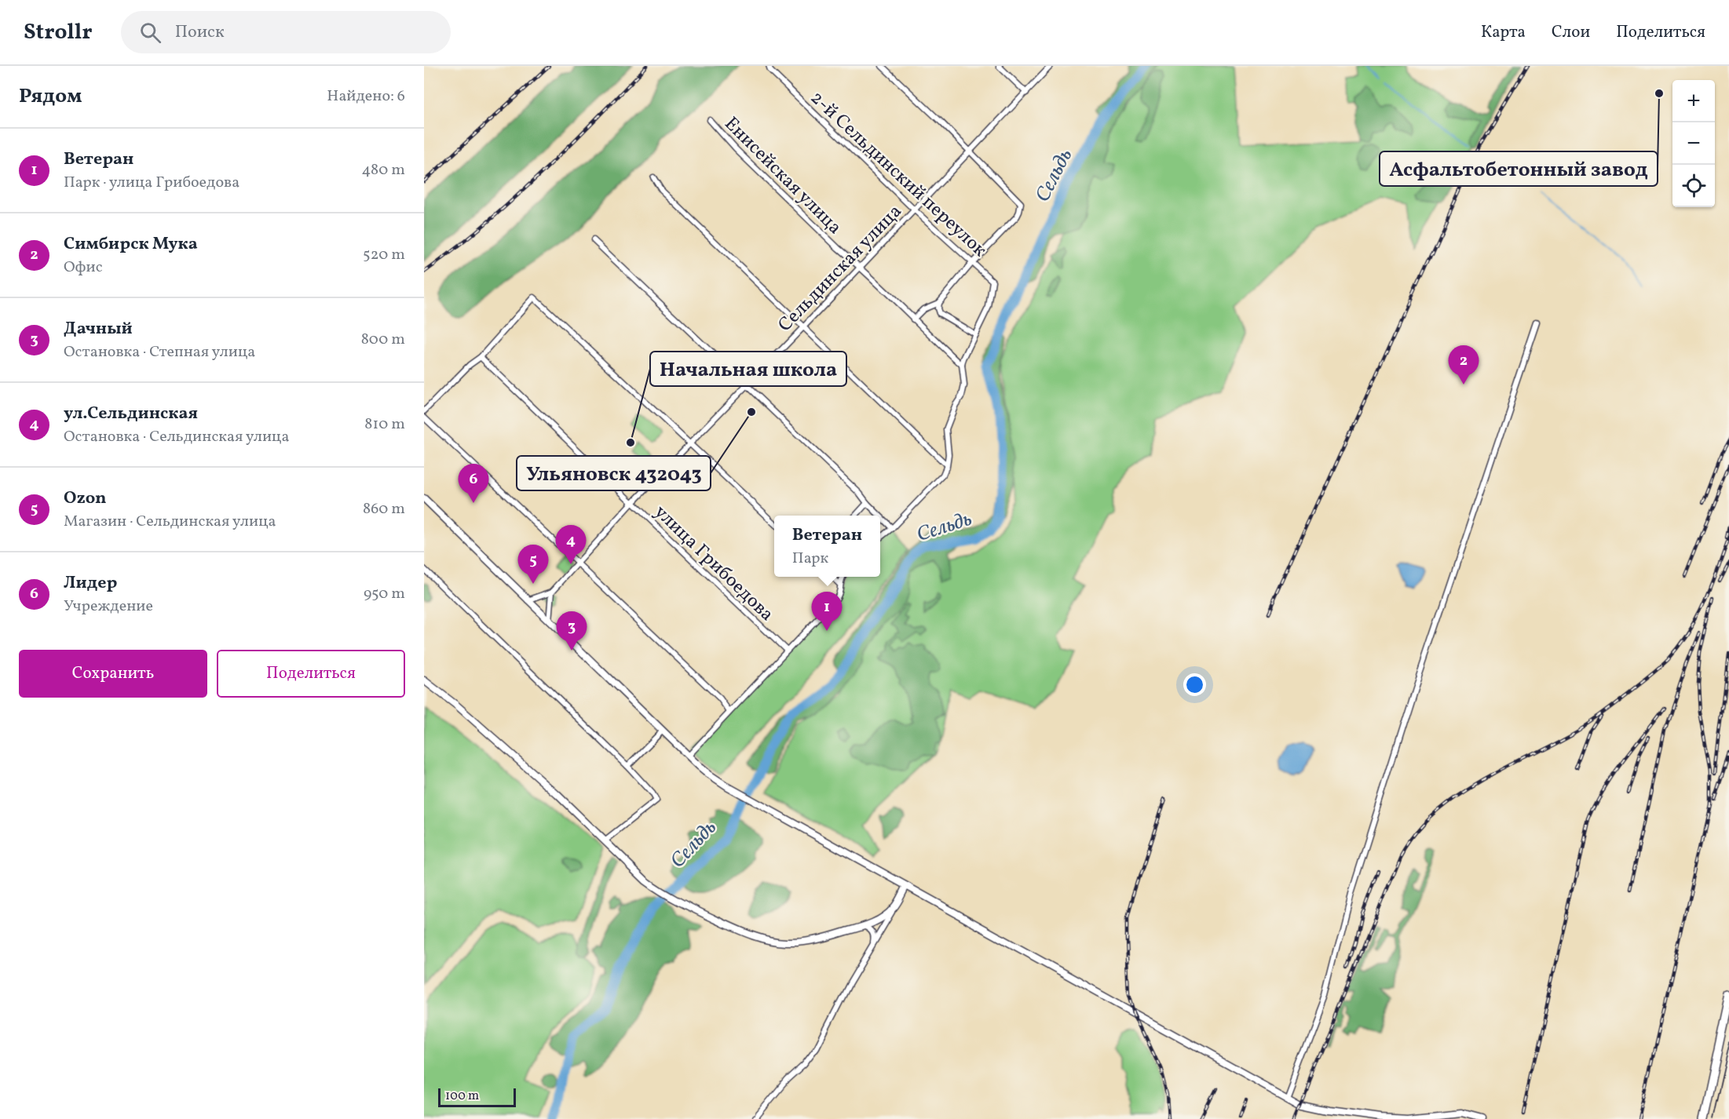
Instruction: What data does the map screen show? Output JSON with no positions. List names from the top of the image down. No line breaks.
{"streets":{"street":["2-й Сельдинский переулок","Енисейская улица","Сельдинская улица","улица Грибоедова"]},"crossings":[["2-й Сельдинский переулок","Сельдинская улица"],["Енисейская улица","Сельдинская улица"],["Сельдинская улица","улица Грибоедова"]],"water":["Сельдь"],"places":["Асфальтобетонный завод","Ульяновск 432043","Начальная школа"],"scale_bar":"100 m","page":{"header":"Strollr","search":"Поиск","nav":["Карта","Слои","Поделиться"],"heading":["Рядом","Найдено: 6"],"map_buttons":["+","−"],"list":[{"mark":"1","name":"Ветеран","note":"Парк · улица Грибоедова","value":"480 m"},{"mark":"2","name":"Симбирск Мука","note":"Офис","value":"520 m"},{"mark":"3","name":"Дачный","note":"Остановка · Степная улица","value":"800 m"},{"mark":"4","name":"ул.Сельдинская","note":"Остановка · Сельдинская улица","value":"810 m"},{"mark":"5","name":"Ozon","note":"Магазин · Сельдинская улица","value":"860 m"},{"mark":"6","name":"Лидер","note":"Учреждение","value":"950 m"}],"pins":["2","6","4","5","1","3"],"popup":["Ветеран","Парк"],"buttons":["Сохранить","Поделиться"],"scale":"100 m"}}
